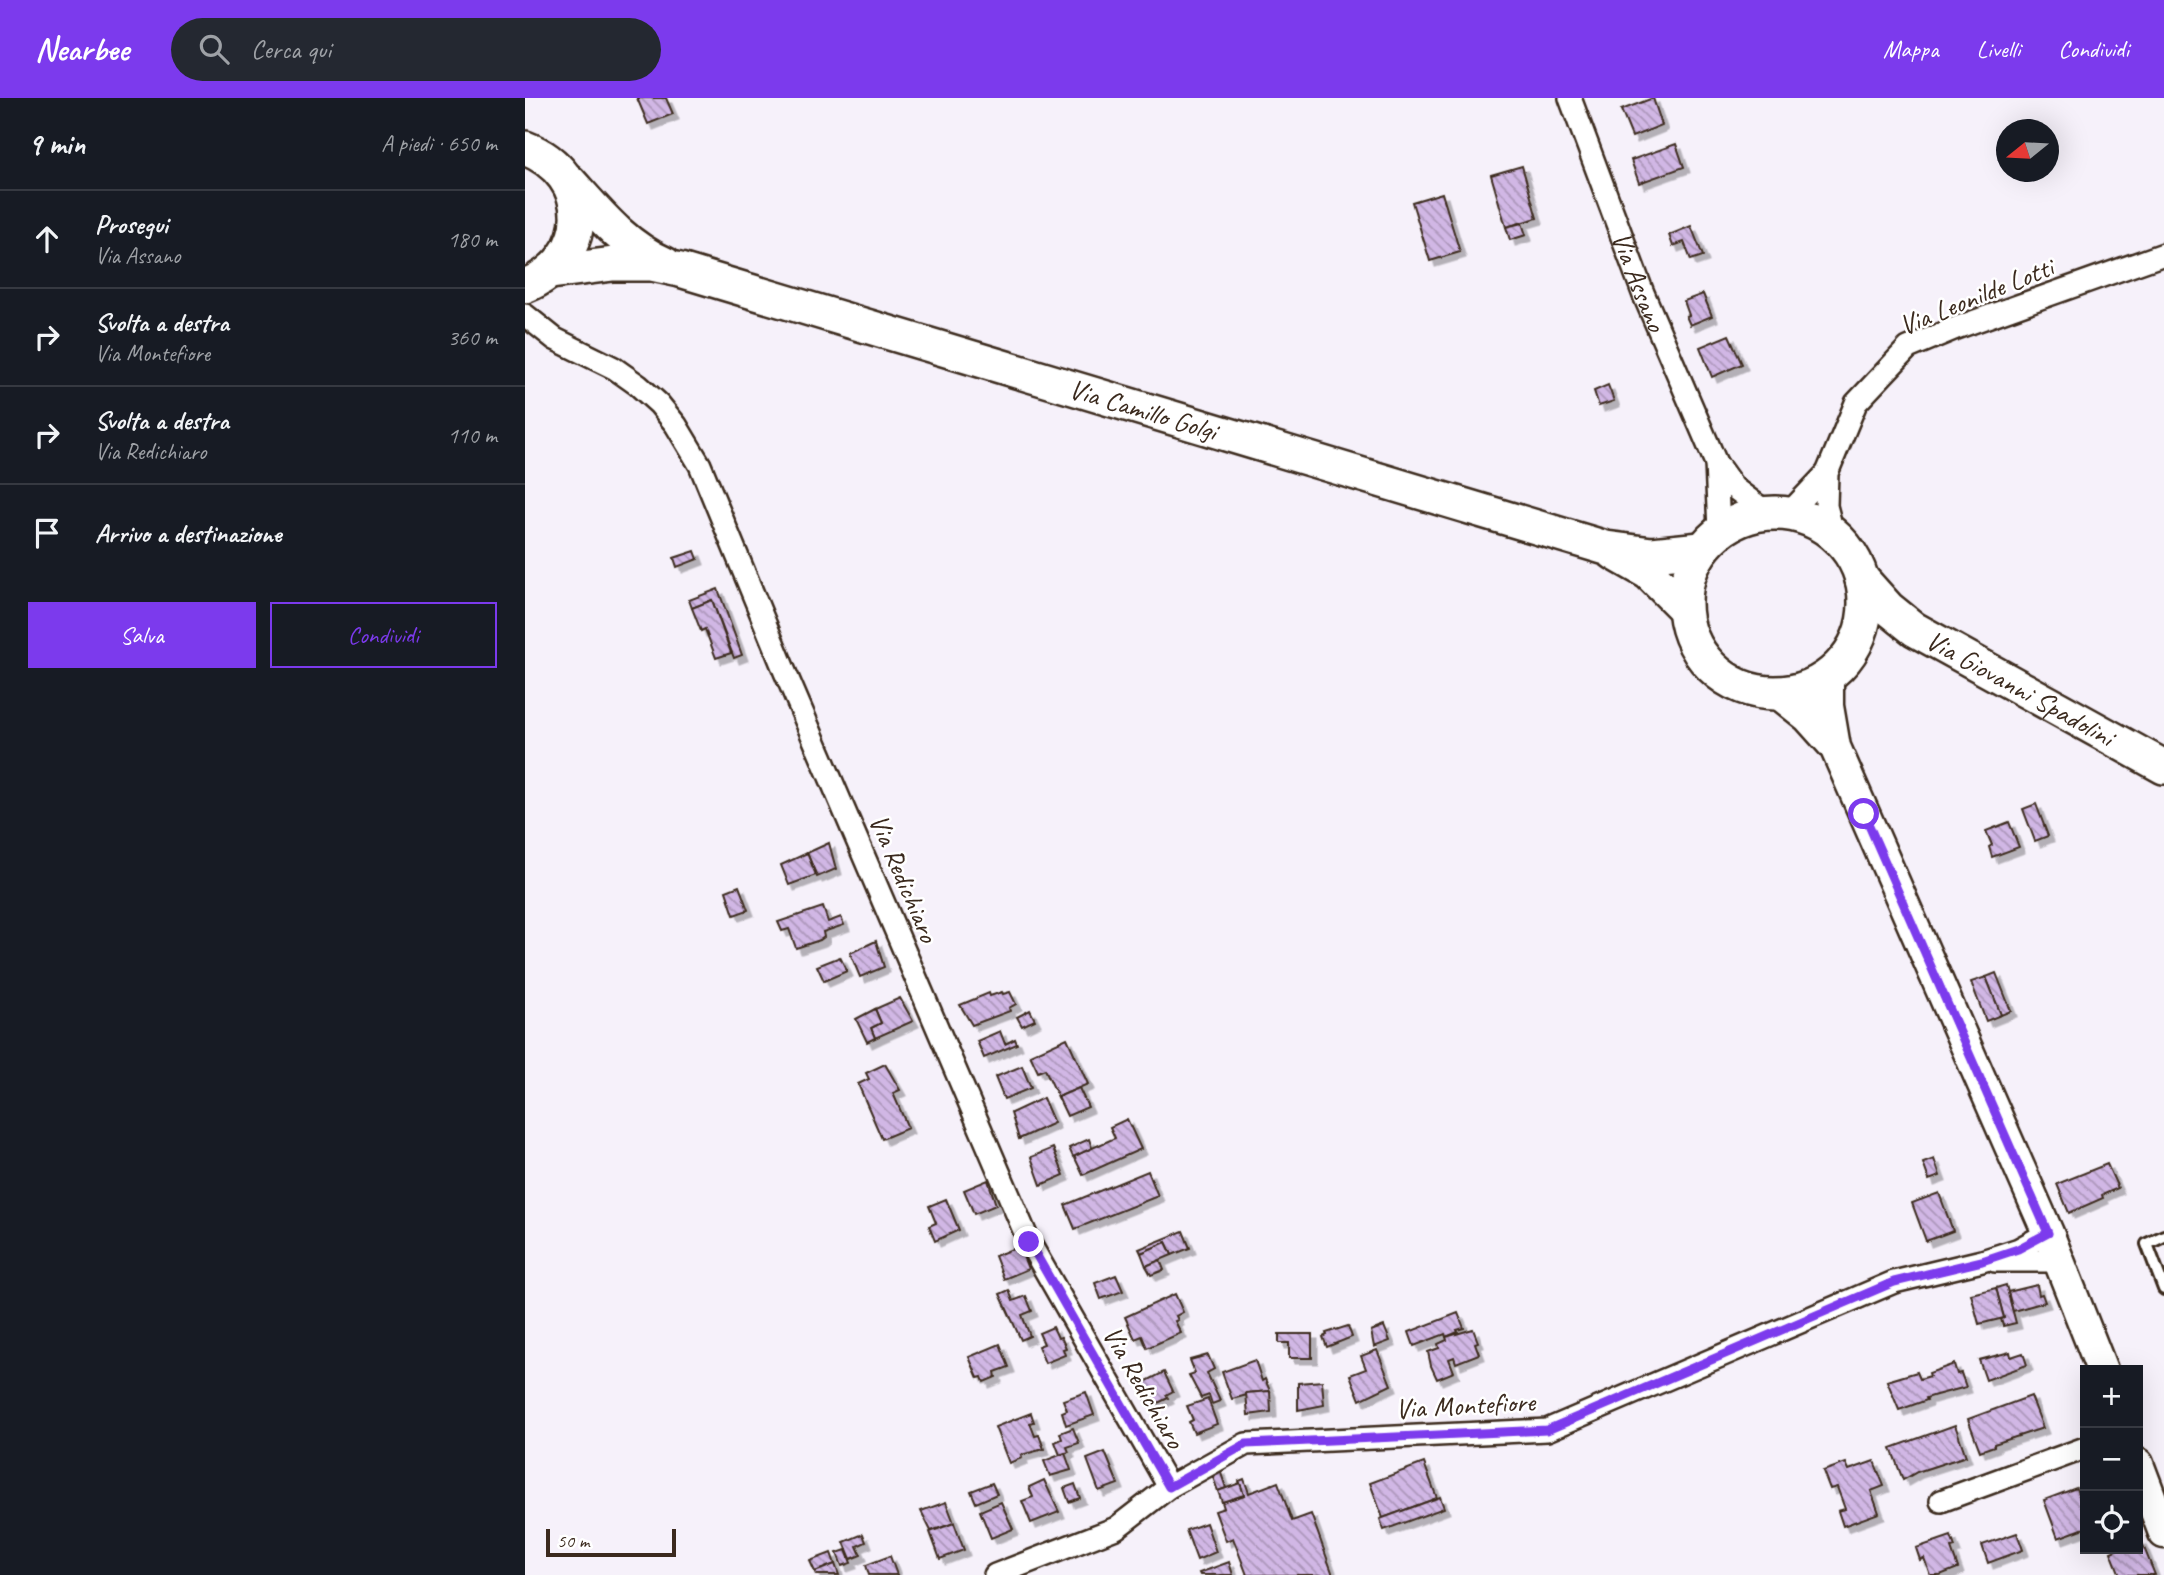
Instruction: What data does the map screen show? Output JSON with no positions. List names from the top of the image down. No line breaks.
{"streets":{"main road":["Via Camillo Golgi","Via Giovanni Spadolini"],"street":["Via Assano","Via Leonilde Lotti","Via Redichiaro","Via Montefiore"]},"crossings":[["Via Assano","Via Leonilde Lotti"],["Via Assano","Via Camillo Golgi"],["Via Assano","Via Giovanni Spadolini"],["Via Leonilde Lotti","Via Camillo Golgi"],["Via Leonilde Lotti","Via Giovanni Spadolini"],["Via Camillo Golgi","Via Giovanni Spadolini"],["Via Redichiaro","Via Montefiore"]],"scale_bar":"50 m","north":"left","page":{"header":"Nearbee","search":"Cerca qui","nav":["Mappa","Livelli","Condividi"],"heading":["9 min","A piedi · 650 m"],"list":[["Prosegui","Via Assano","180 m"],["Svolta a destra","Via Montefiore","360 m"],["Svolta a destra","Via Redichiaro","110 m"],"Arrivo a destinazione"],"buttons":["Salva","Condividi"],"map_buttons":["+","−"],"scale":"50 m"}}
